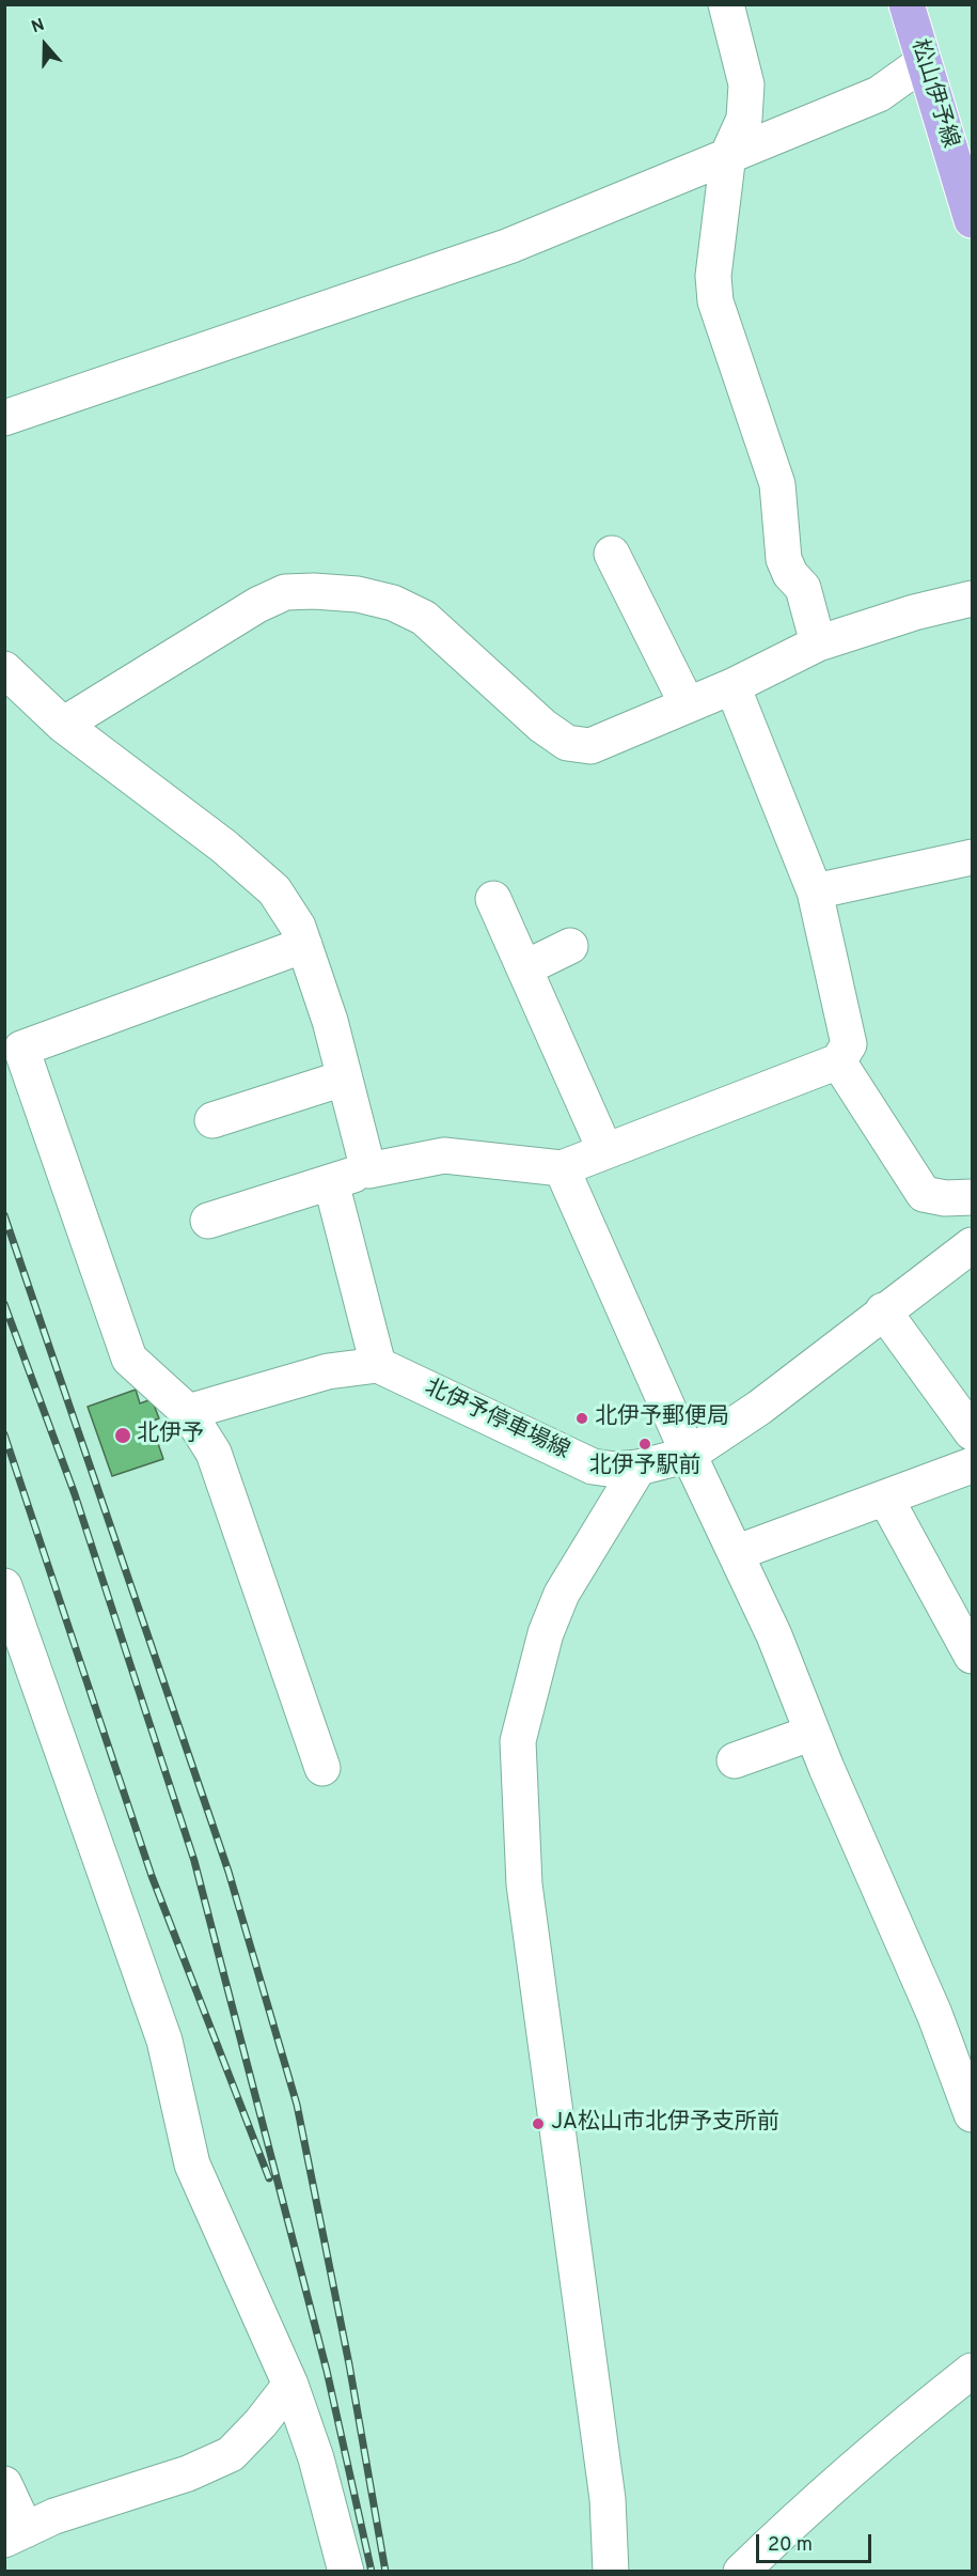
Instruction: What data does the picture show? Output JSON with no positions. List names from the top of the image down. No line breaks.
{"streets":{"main road":["松山伊予線"],"street":["北伊予停車場線"]},"places":["北伊予郵便局","北伊予","北伊予駅前","JA松山市北伊予支所前"],"scale_bar":"20 m","north":"top"}
